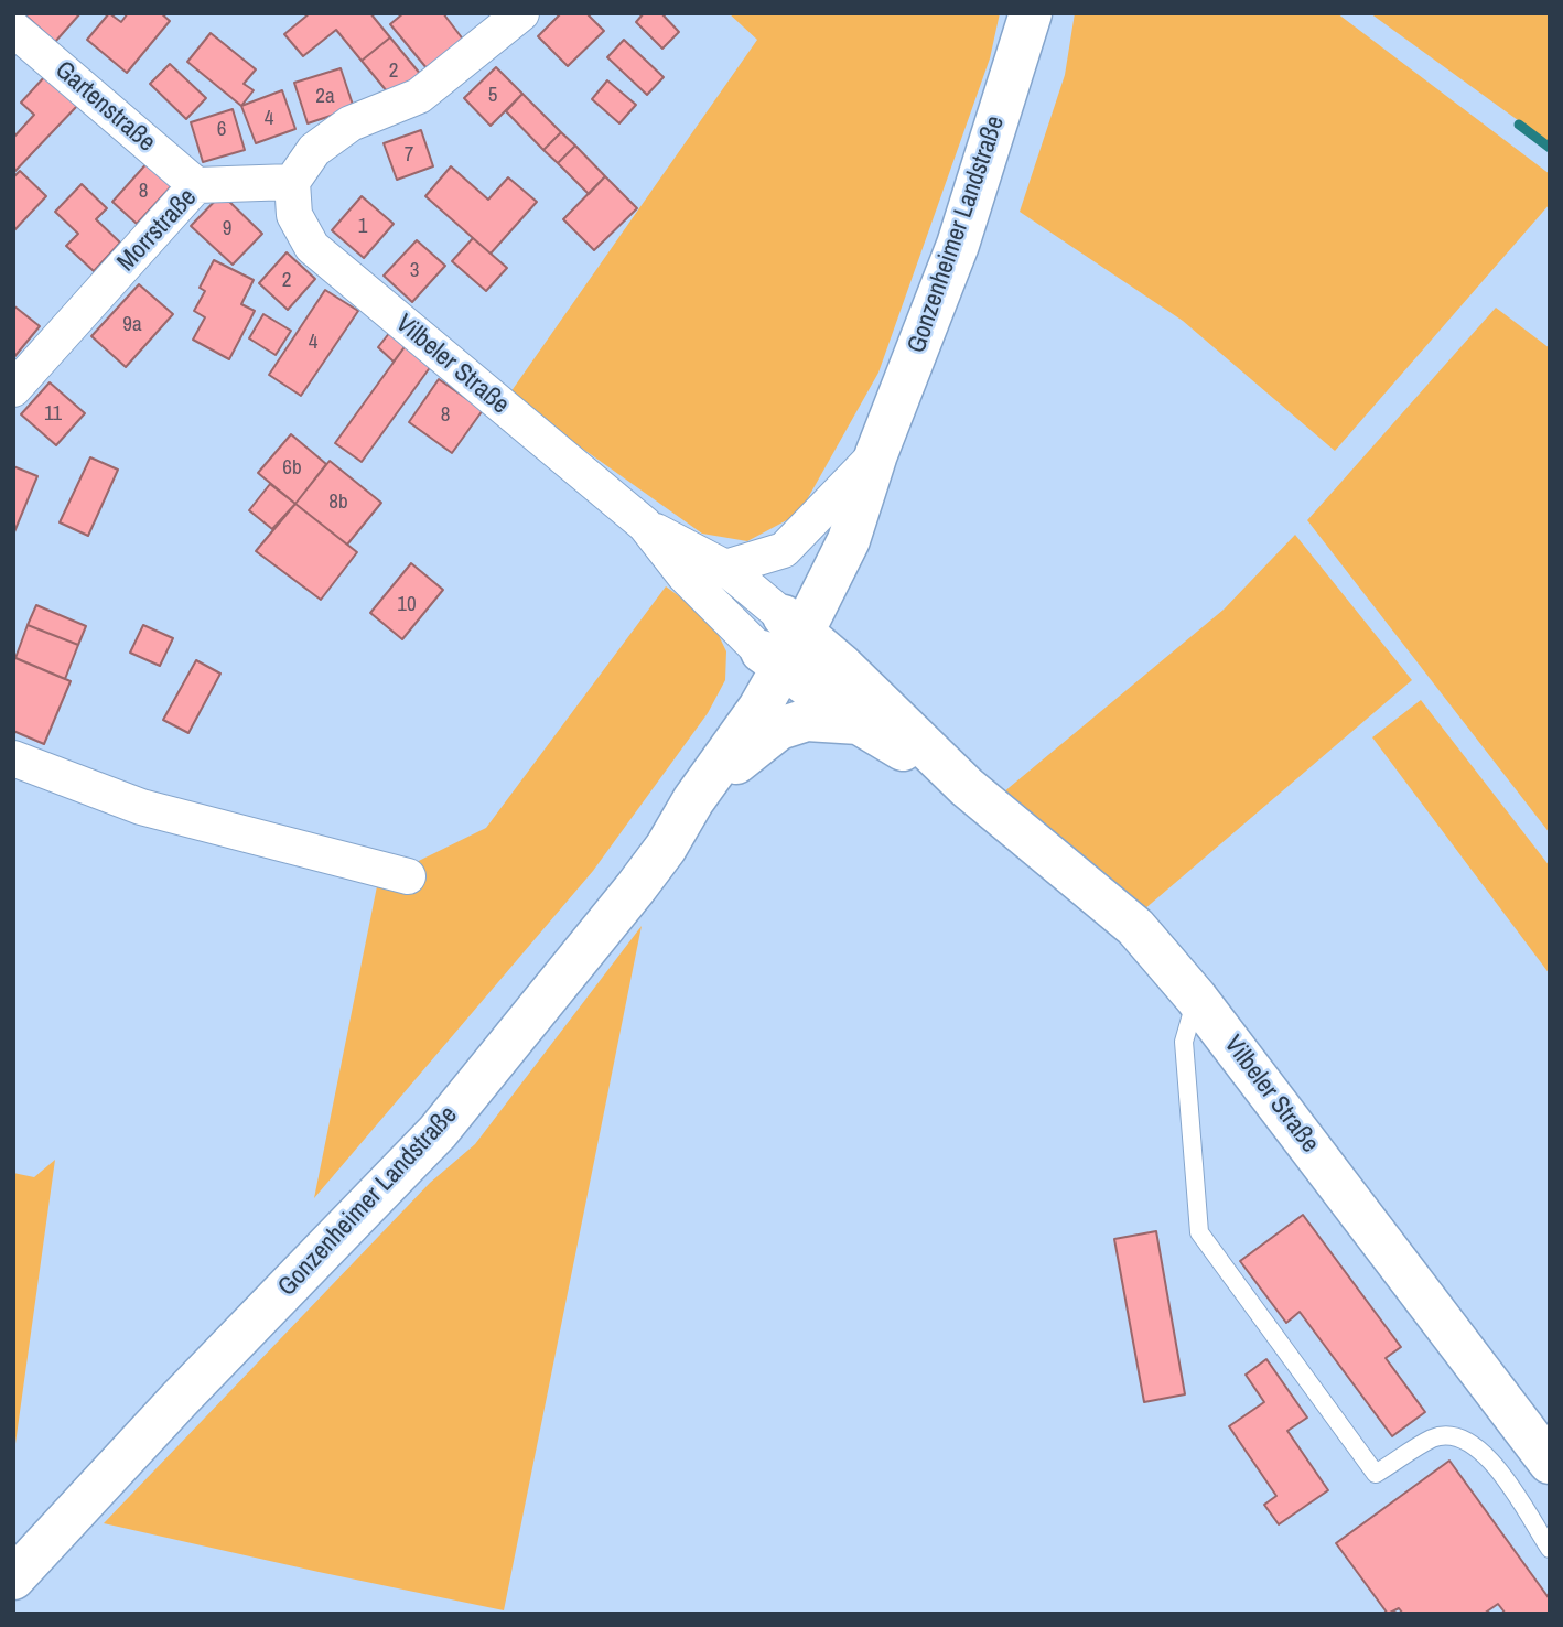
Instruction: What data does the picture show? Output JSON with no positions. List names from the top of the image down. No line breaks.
{"streets":{"street":["Gartenstraße","Morrstraße","Gonzenheimer Landstraße","Vilbeler Straße"]},"crossings":[["Gartenstraße","Morrstraße"],["Morrstraße","Vilbeler Straße"],["Gonzenheimer Landstraße","Vilbeler Straße"]],"house_numbers":["2","5","2a","4","6","7","8","1","9","3","2","9a","4","11","8","6b","8b","10"]}
